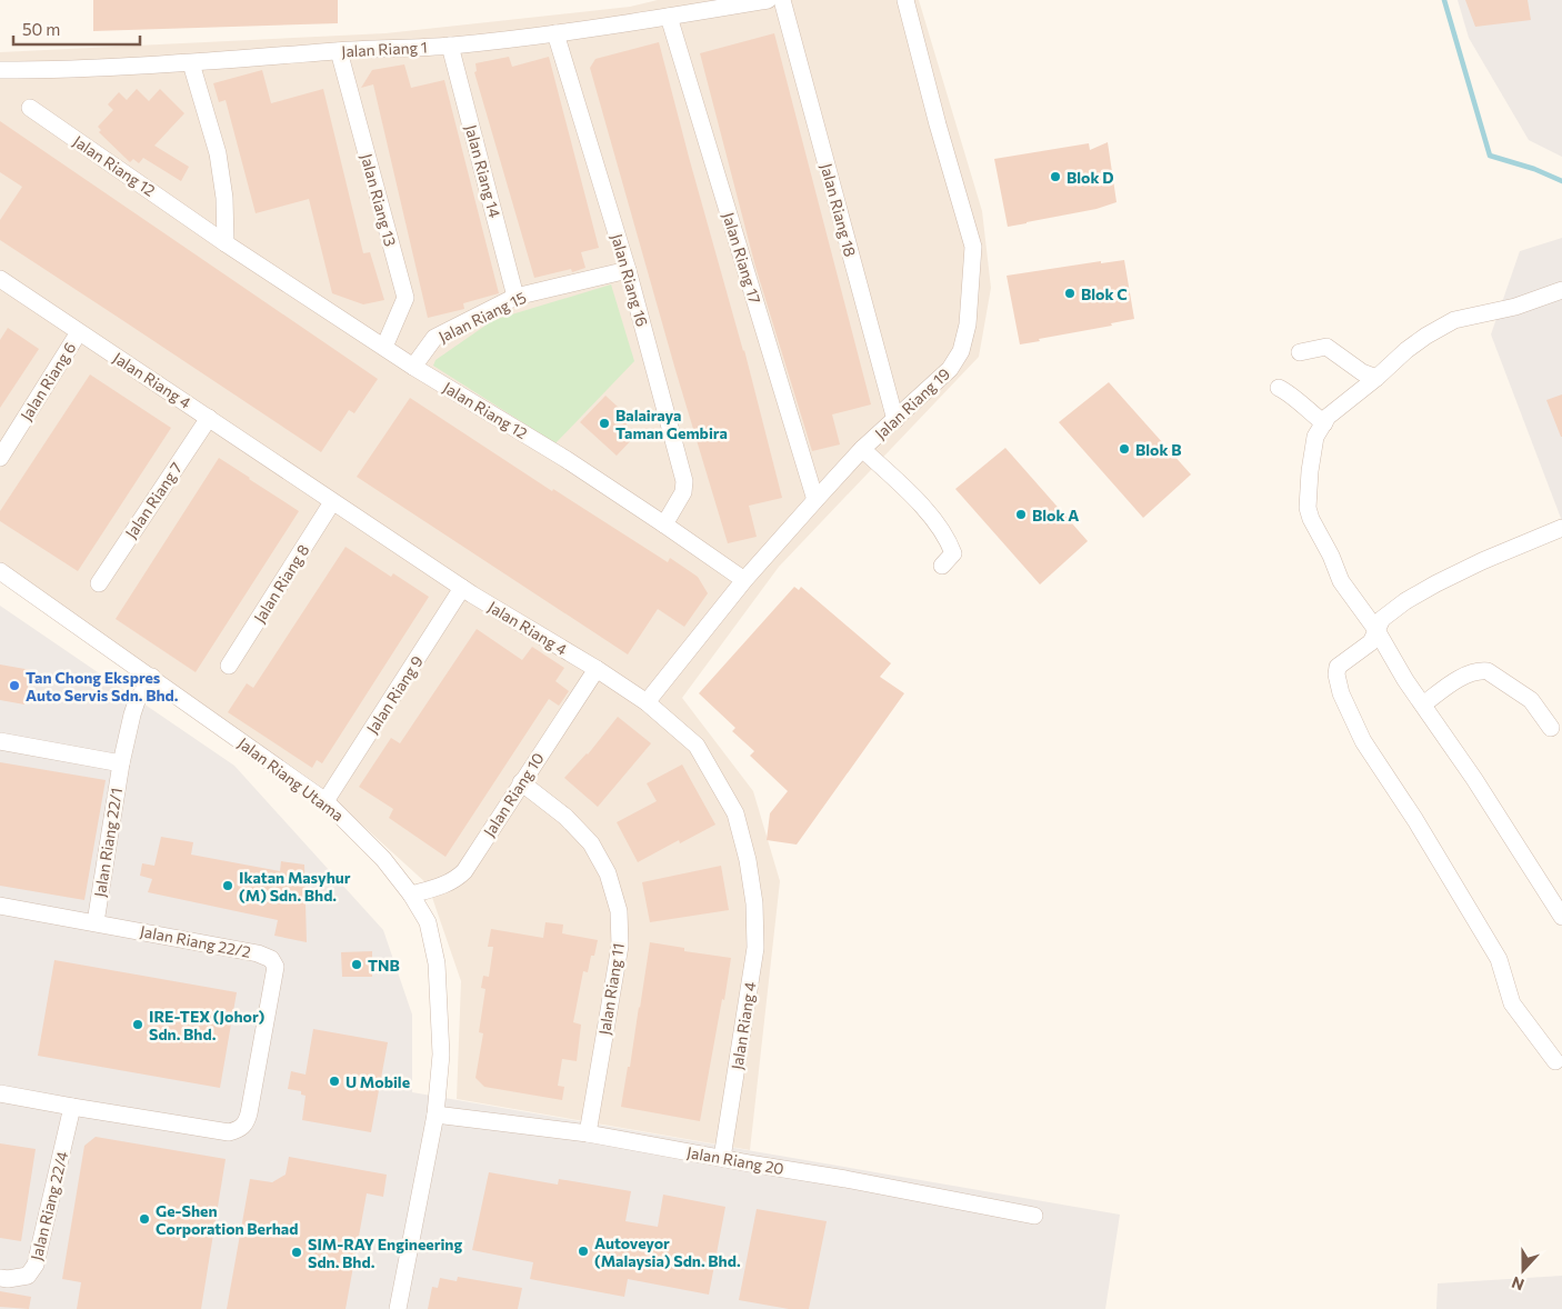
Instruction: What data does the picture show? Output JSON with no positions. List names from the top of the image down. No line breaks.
{"streets":{"street":["Jalan Riang 1","Jalan Riang 12","Jalan Riang 14","Jalan Riang 13","Jalan Riang 18","Jalan Riang 17","Jalan Riang 16","Jalan Riang 15","Jalan Riang 4","Jalan Riang 6","Jalan Riang 19","Jalan Riang 7","Jalan Riang 8","Jalan Riang 9","Jalan Riang Utama","Jalan Riang 10","Jalan Riang 22/1","Jalan Riang 22/2","Jalan Riang 11","Jalan Riang 20","Jalan Riang 22/4"]},"crossings":[["Jalan Riang 1","Jalan Riang 14"],["Jalan Riang 1","Jalan Riang 13"],["Jalan Riang 1","Jalan Riang 17"],["Jalan Riang 1","Jalan Riang 16"],["Jalan Riang 12","Jalan Riang 13"],["Jalan Riang 12","Jalan Riang 16"],["Jalan Riang 12","Jalan Riang 15"],["Jalan Riang 12","Jalan Riang 19"],["Jalan Riang 14","Jalan Riang 15"],["Jalan Riang 18","Jalan Riang 19"],["Jalan Riang 17","Jalan Riang 19"],["Jalan Riang 16","Jalan Riang 15"],["Jalan Riang 4","Jalan Riang 6"],["Jalan Riang 4","Jalan Riang 19"],["Jalan Riang 4","Jalan Riang 7"],["Jalan Riang 4","Jalan Riang 8"],["Jalan Riang 4","Jalan Riang 9"],["Jalan Riang 4","Jalan Riang 10"],["Jalan Riang 4","Jalan Riang 20"],["Jalan Riang 9","Jalan Riang Utama"],["Jalan Riang Utama","Jalan Riang 10"],["Jalan Riang Utama","Jalan Riang 22/1"],["Jalan Riang Utama","Jalan Riang 20"],["Jalan Riang 10","Jalan Riang 11"],["Jalan Riang 22/1","Jalan Riang 22/2"],["Jalan Riang 22/2","Jalan Riang 22/4"],["Jalan Riang 11","Jalan Riang 20"]],"places":["Blok D","Blok C","Balairaya Taman Gembira","Blok B","Blok A","Tan Chong Ekspres Auto Servis Sdn. Bhd.","Ikatan Masyhur (M) Sdn. Bhd.","TNB","IRE-TEX (Johor) Sdn. Bhd.","U Mobile","Ge-Shen Corporation Berhad","Autoveyor (Malaysia) Sdn. Bhd.","SIM-RAY Engineering Sdn. Bhd."],"scale_bar":"50 m","north":"bottom"}
